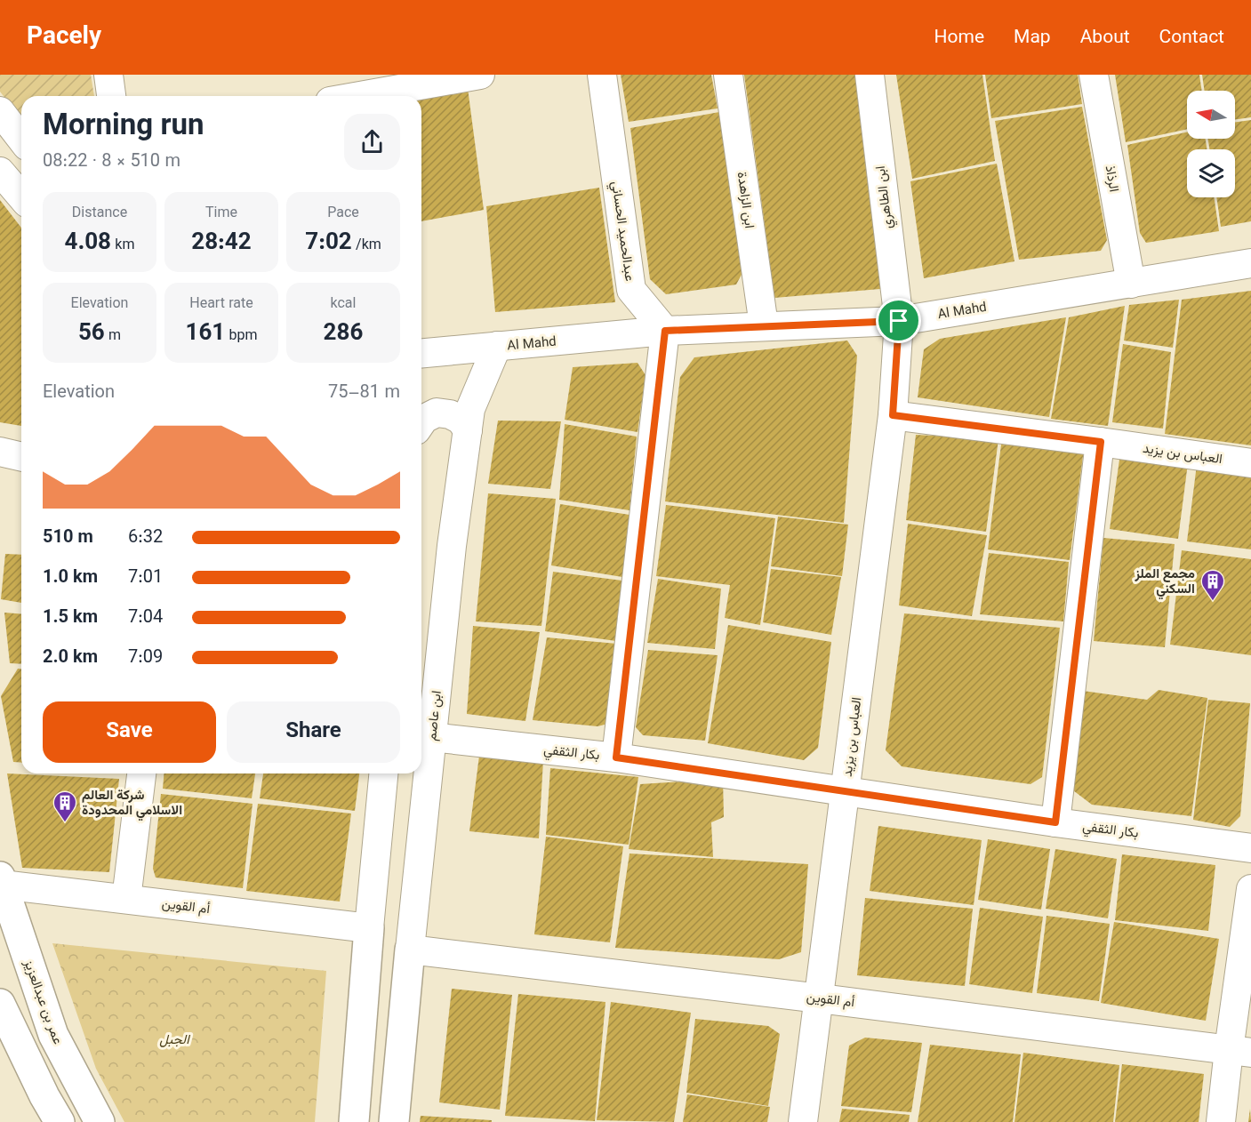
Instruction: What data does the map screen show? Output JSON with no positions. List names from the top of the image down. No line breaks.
{"streets":{"street":["الرذاذ","ابن الطاهري","ابن الزاهدة","عبدالحميد الحساني","Al Mahd","العباس بن يزيد","ابن عاصم","بكار الثقفي","أم القوين","عمر بن عبدالعزيز"]},"crossings":[["الرذاذ","Al Mahd"],["ابن الطاهري","Al Mahd"],["ابن الطاهري","العباس بن يزيد"],["ابن الزاهدة","Al Mahd"],["عبدالحميد الحساني","Al Mahd"],["Al Mahd","العباس بن يزيد"],["Al Mahd","ابن عاصم"],["العباس بن يزيد","بكار الثقفي"],["العباس بن يزيد","أم القوين"],["ابن عاصم","بكار الثقفي"],["ابن عاصم","أم القوين"],["أم القوين","عمر بن عبدالعزيز"]],"parks":["الجبل"],"places":{"building":["مجمع الملز السكني","شركة العالم الاسلامي المحدودة"]},"north":"left","page":{"header":"Pacely","nav":["Home","Map","About","Contact"],"heading":["Morning run","08:22 · 8 × 510 m"],"stats":[["Distance","4.08 km"],["Time","28:42"],["Pace","7:02 /km"],["Elevation","56 m"],["Heart rate","161 bpm"],["kcal","286"]],"chart":["Elevation","75–81 m"],"list":[{"name":"510 m","note":"6:32"},{"name":"1.0 km","note":"7:01"},{"name":"1.5 km","note":"7:04"},{"name":"2.0 km","note":"7:09"}],"buttons":["Save","Share"]}}
